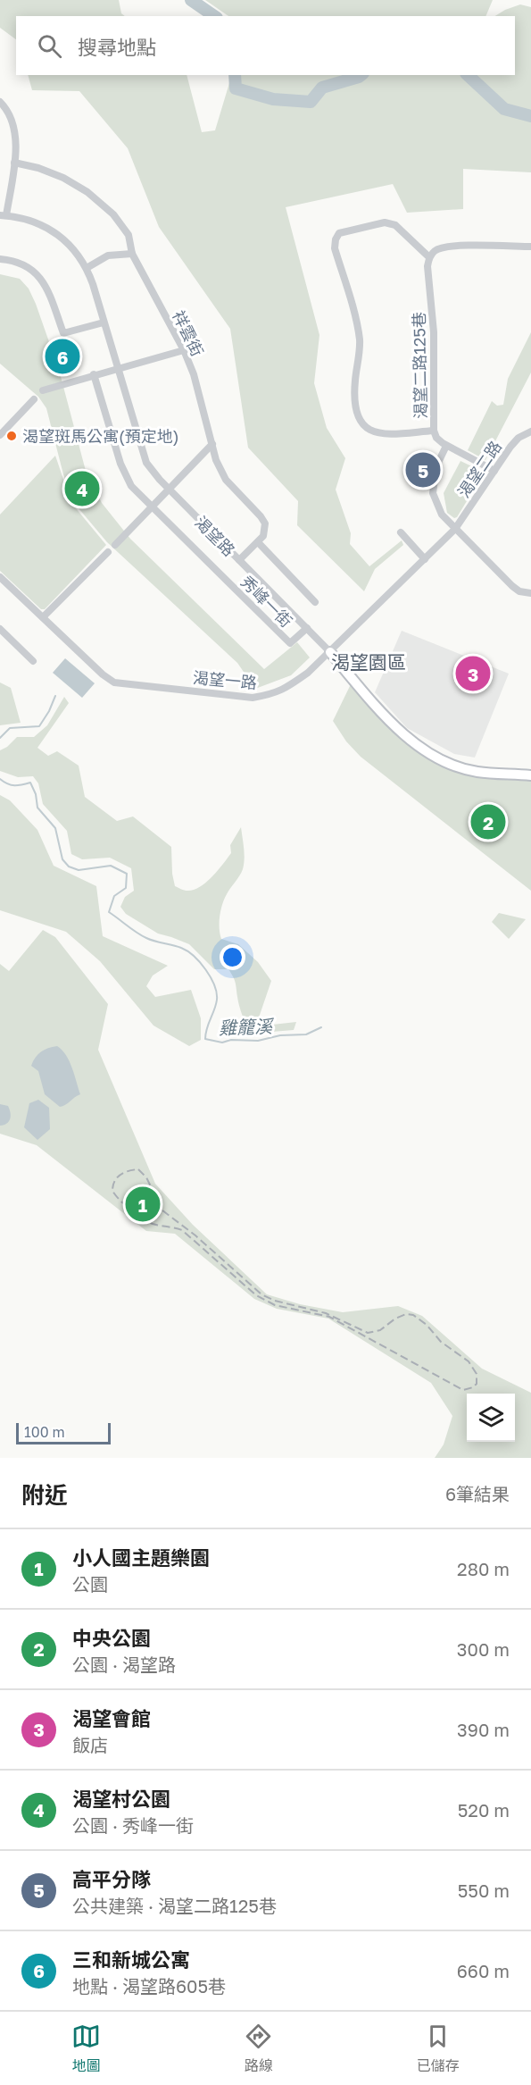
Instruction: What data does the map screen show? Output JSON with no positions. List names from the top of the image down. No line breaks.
{"streets":{"street":["祥雲街","渴望二路125巷","渴望二路","渴望路","秀峰一街","渴望一路"]},"crossings":[["渴望二路125巷","渴望二路"],["渴望二路","渴望一路"],["渴望路","秀峰一街"],["渴望路","渴望一路"]],"districts":["渴望園區"],"water":["雞籠溪"],"places":["渴望斑馬公寓(預定地)"],"scale_bar":"100 m","page":{"search":"搜尋地點","pins":["6","5","4","3","2","1"],"scale":"100 m","heading":["附近","6筆結果"],"list":[{"mark":"1","name":"小人國主題樂園","note":"公園","value":"280 m"},{"mark":"2","name":"中央公園","note":"公園 · 渴望路","value":"300 m"},{"mark":"3","name":"渴望會館","note":"飯店","value":"390 m"},{"mark":"4","name":"渴望村公園","note":"公園 · 秀峰一街","value":"520 m"},{"mark":"5","name":"高平分隊","note":"公共建築 · 渴望二路125巷","value":"550 m"},{"mark":"6","name":"三和新城公寓","note":"地點 · 渴望路605巷","value":"660 m"}],"nav":["地圖","路線","已儲存"]}}
